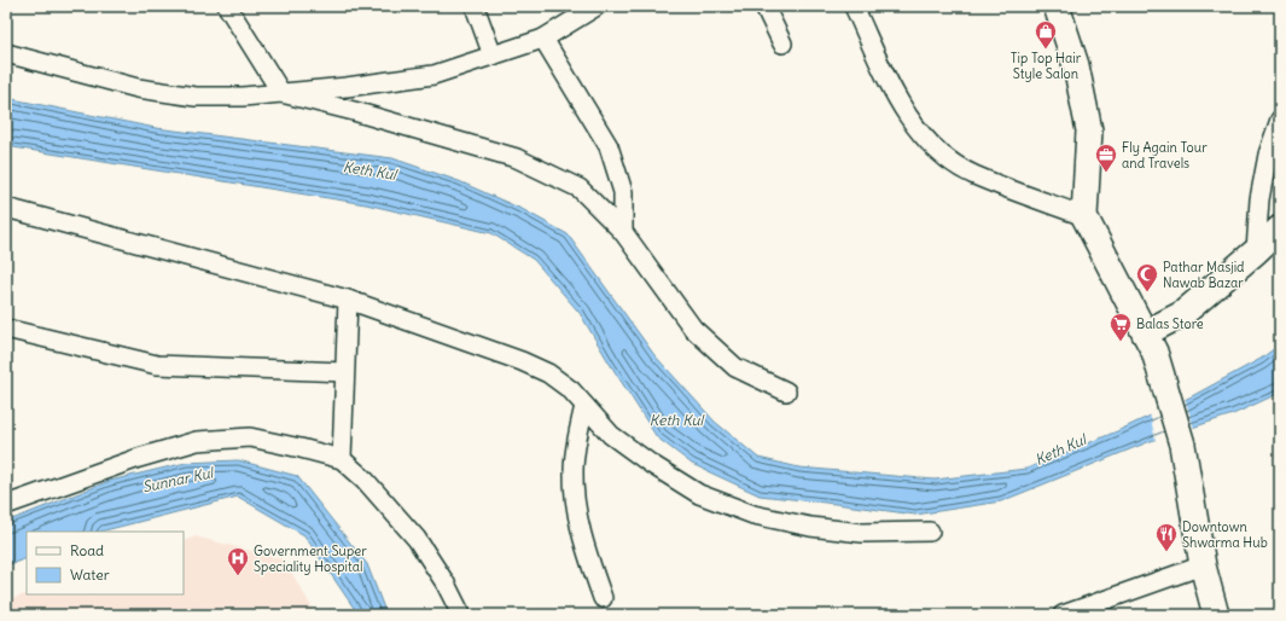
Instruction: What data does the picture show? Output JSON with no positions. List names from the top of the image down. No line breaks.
{"water":["Keth Kul","Sunnar Kul"],"places":{"shop":["Tip Top Hair Style Salon"],"office":["Fly Again Tour and Travels"],"mosque":["Pathar Masjid Nawab Bazar"],"supermarket":["Balas Store"],"restaurant":["Downtown Shwarma Hub"],"hospital":["Government Super Speciality Hospital"]},"legend":["Road","Water"]}
